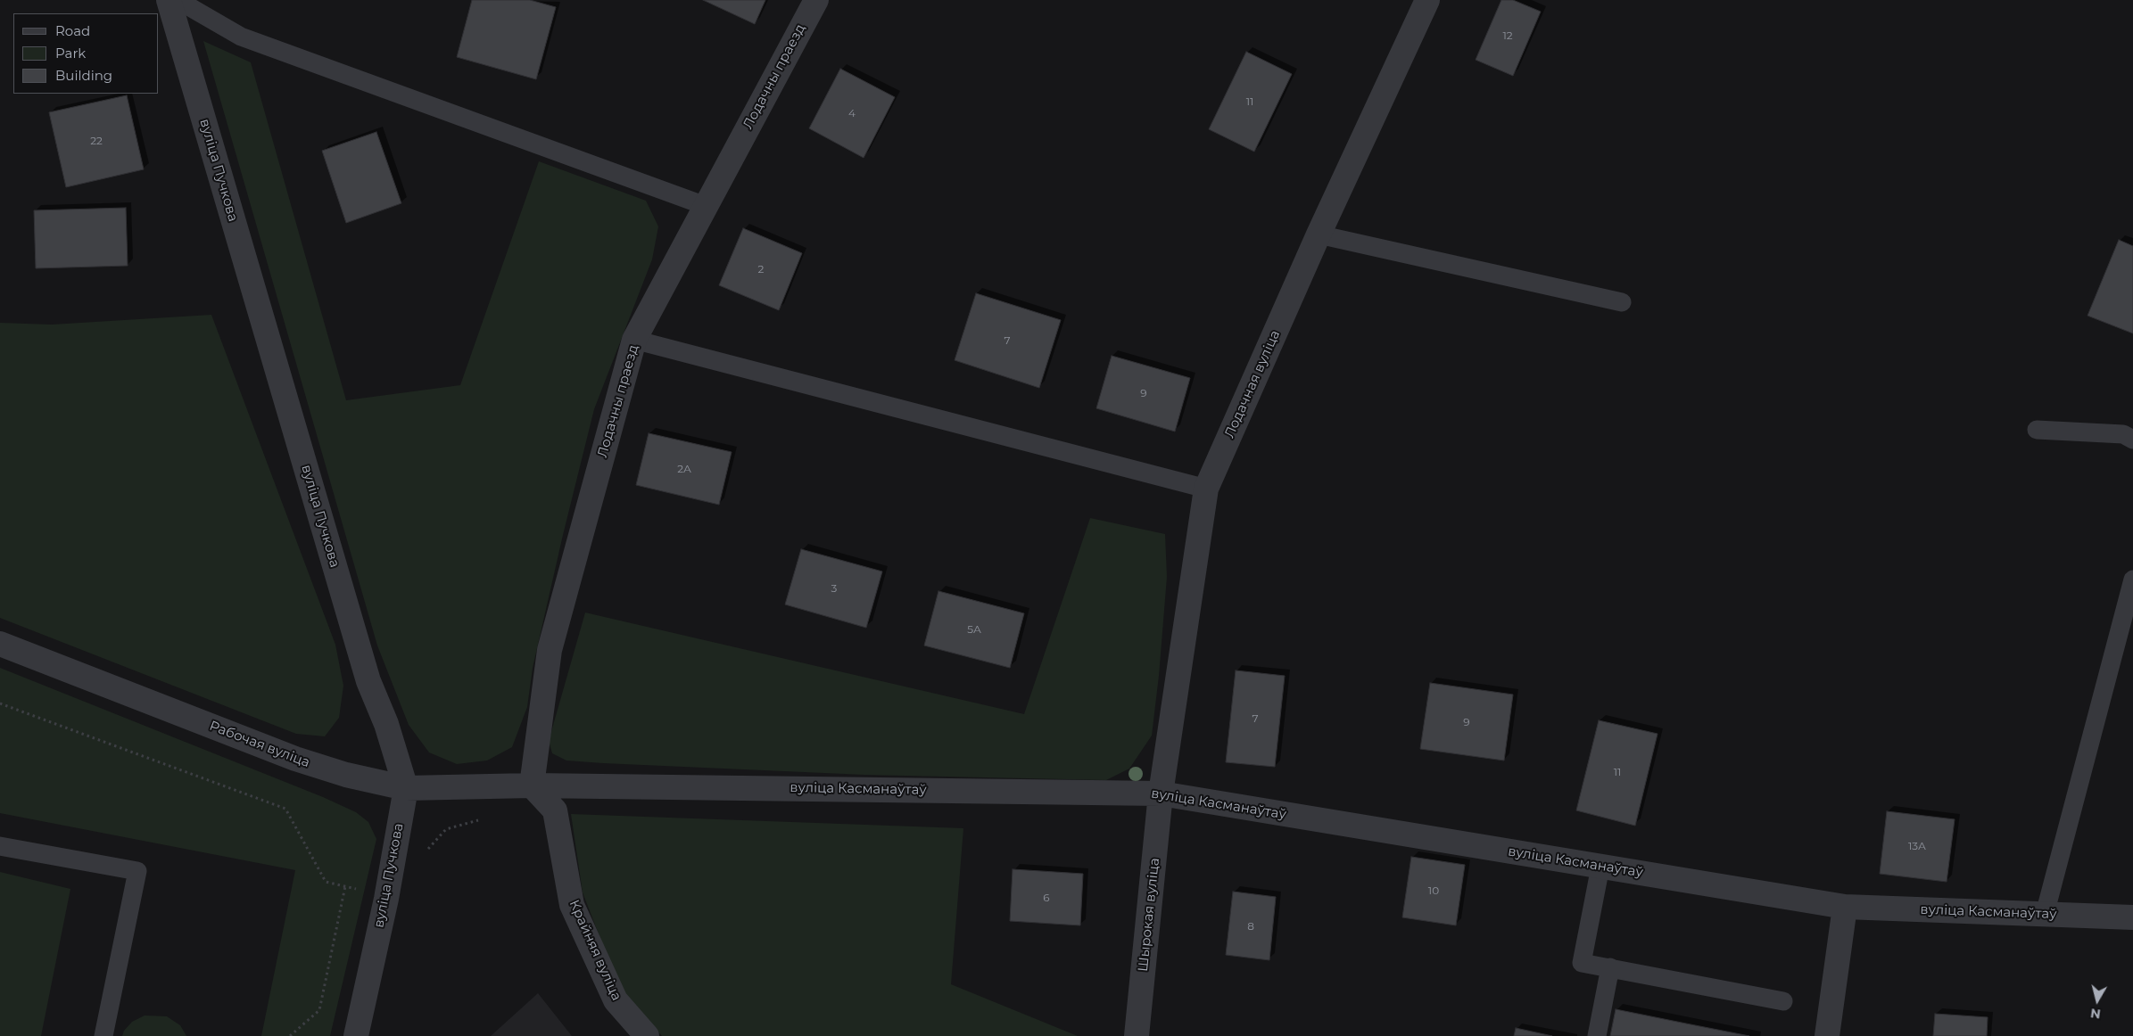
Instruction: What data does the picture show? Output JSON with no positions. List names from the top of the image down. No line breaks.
{"streets":{"street":["Лодачны праезд","вуліца Пучкова","Лодачная вуліца","Рабочая вуліца","вуліца Касманаўтаў","Шырокая вуліца","Крайняя вуліца"]},"crossings":[["Лодачны праезд","Рабочая вуліца"],["Лодачны праезд","вуліца Касманаўтаў"],["Лодачны праезд","Крайняя вуліца"],["вуліца Пучкова","Рабочая вуліца"],["Лодачная вуліца","вуліца Касманаўтаў"],["Лодачная вуліца","Шырокая вуліца"],["Рабочая вуліца","вуліца Касманаўтаў"],["Рабочая вуліца","Крайняя вуліца"],["вуліца Касманаўтаў","Шырокая вуліца"],["вуліца Касманаўтаў","Крайняя вуліца"]],"house_numbers":["12","11","4","22","2","7","9","2А","3","5А","7","9","11","13А","10","6","8"],"legend":["Road","Park","Building"],"north":"bottom"}
